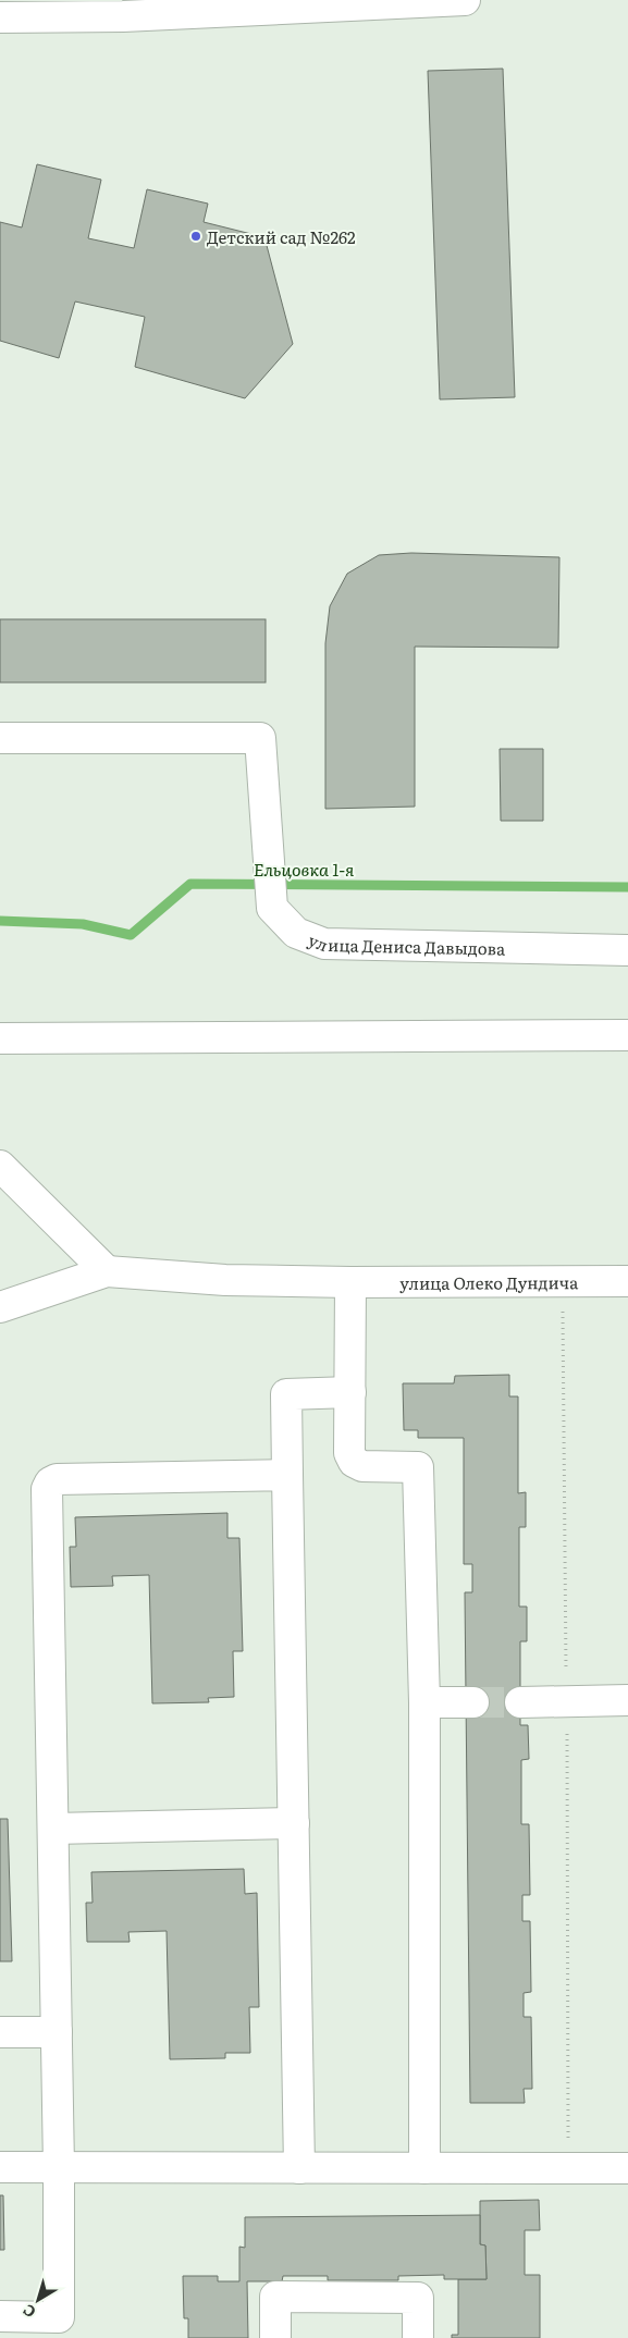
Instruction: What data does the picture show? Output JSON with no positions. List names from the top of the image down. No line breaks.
{"streets":{"street":["улица Дениса Давыдова","улица Олеко Дундича"]},"water":["Ельцовка 1-я"],"places":["Детский сад №262"],"north":"bottom left"}
